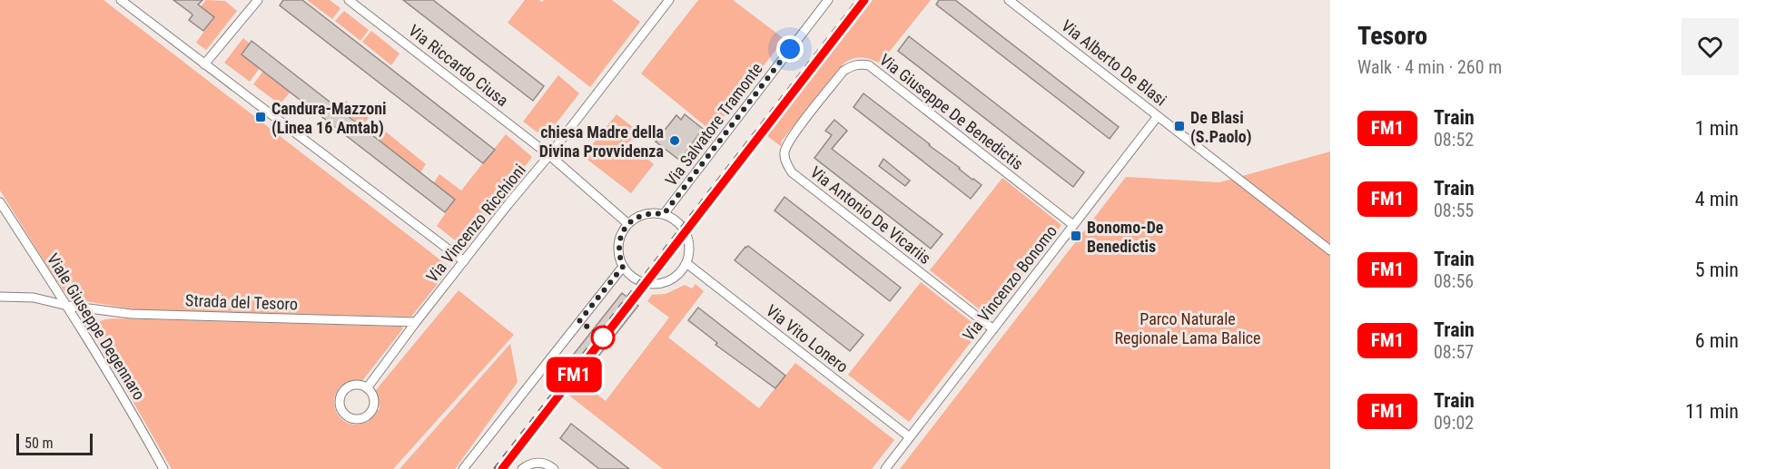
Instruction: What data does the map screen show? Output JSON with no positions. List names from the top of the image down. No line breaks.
{"streets":{"street":["Via Alberto De Blasi","Via Riccardo Ciusa","Via Giuseppe De Benedictis","Via Salvatore Tramonte","Via Antonio De Vicariis","Via Vincenzo Ricchioni","Via Vincenzo Bonomo","Strada del Tesoro","Viale Giuseppe Degennaro","Via Vito Lonero"]},"crossings":[["Via Alberto De Blasi","Via Vincenzo Bonomo"],["Via Riccardo Ciusa","Via Salvatore Tramonte"],["Via Riccardo Ciusa","Via Vincenzo Ricchioni"],["Via Riccardo Ciusa","Via Vito Lonero"],["Via Giuseppe De Benedictis","Via Antonio De Vicariis"],["Via Giuseppe De Benedictis","Via Vincenzo Bonomo"],["Via Salvatore Tramonte","Via Vito Lonero"],["Via Antonio De Vicariis","Via Vincenzo Bonomo"],["Via Vincenzo Ricchioni","Strada del Tesoro"],["Via Vincenzo Bonomo","Via Vito Lonero"],["Strada del Tesoro","Viale Giuseppe Degennaro"]],"parks":["Parco Naturale Regionale Lama Balice"],"places":{"transit":["Candura-Mazzoni (Linea 16 Amtab)","De Blasi (S.Paolo)","Bonomo-De Benedictis"],"other":["chiesa Madre della Divina Provvidenza"]},"scale_bar":"50 m","page":{"on_map":"FM1","heading":["Tesoro","Walk · 4 min · 260 m"],"list":[{"mark":"FM1","name":"Train","note":"08:52","value":"1 min"},{"mark":"FM1","name":"Train","note":"08:55","value":"4 min"},{"mark":"FM1","name":"Train","note":"08:56","value":"5 min"},{"mark":"FM1","name":"Train","note":"08:57","value":"6 min"},{"mark":"FM1","name":"Train","note":"09:02","value":"11 min"}],"scale":"50 m"}}
